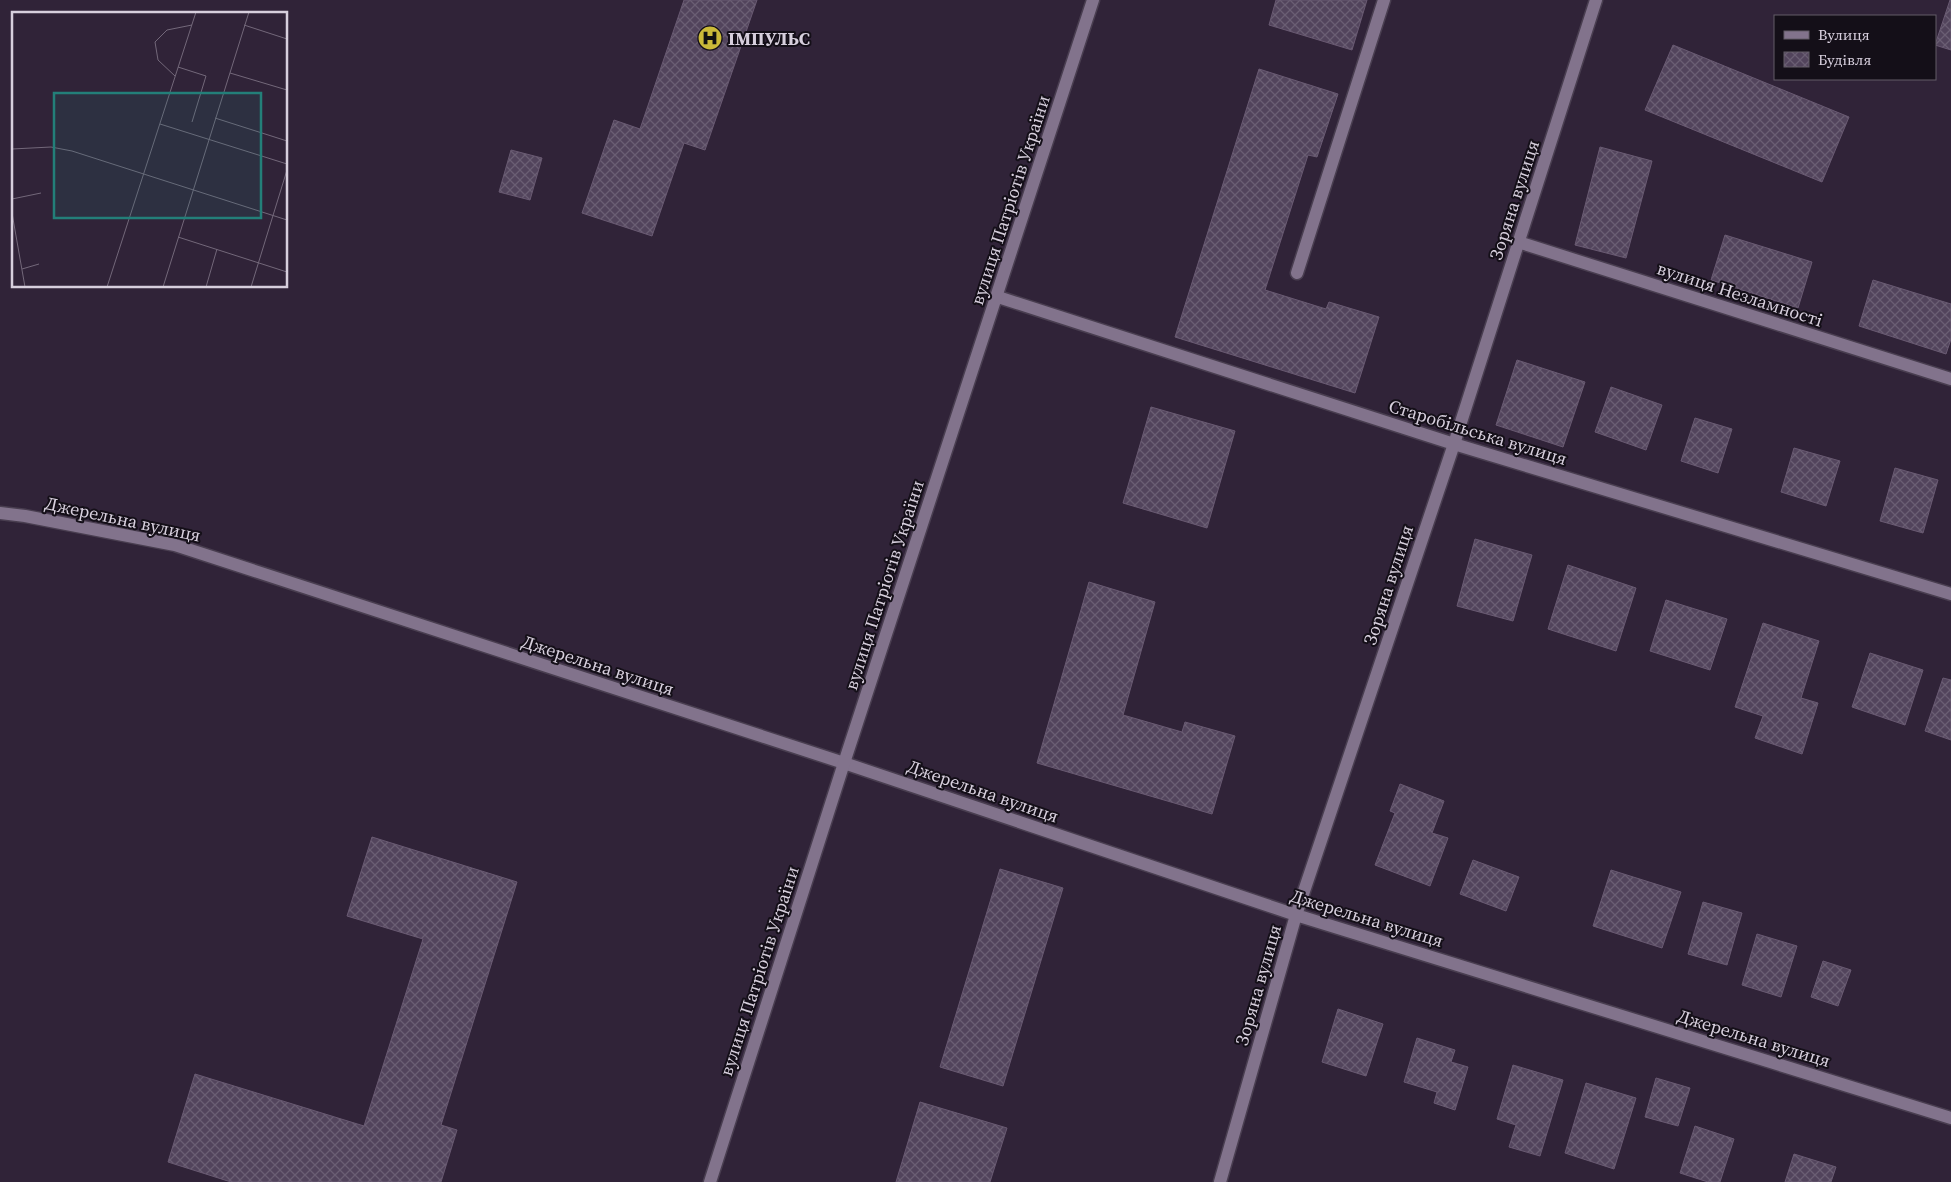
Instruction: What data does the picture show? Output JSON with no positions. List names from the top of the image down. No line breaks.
{"streets":{"street":["вулиця Патріотів України","Зоряна вулиця","вулиця Незламності","Старобільська вулиця","Джерельна вулиця"]},"crossings":[["вулиця Патріотів України","Старобільська вулиця"],["вулиця Патріотів України","Джерельна вулиця"],["Зоряна вулиця","вулиця Незламності"],["Зоряна вулиця","Старобільська вулиця"],["Зоряна вулиця","Джерельна вулиця"]],"places":{"hospital":["ІМПУЛЬС"]},"legend":["Вулиця","Будівля"]}
